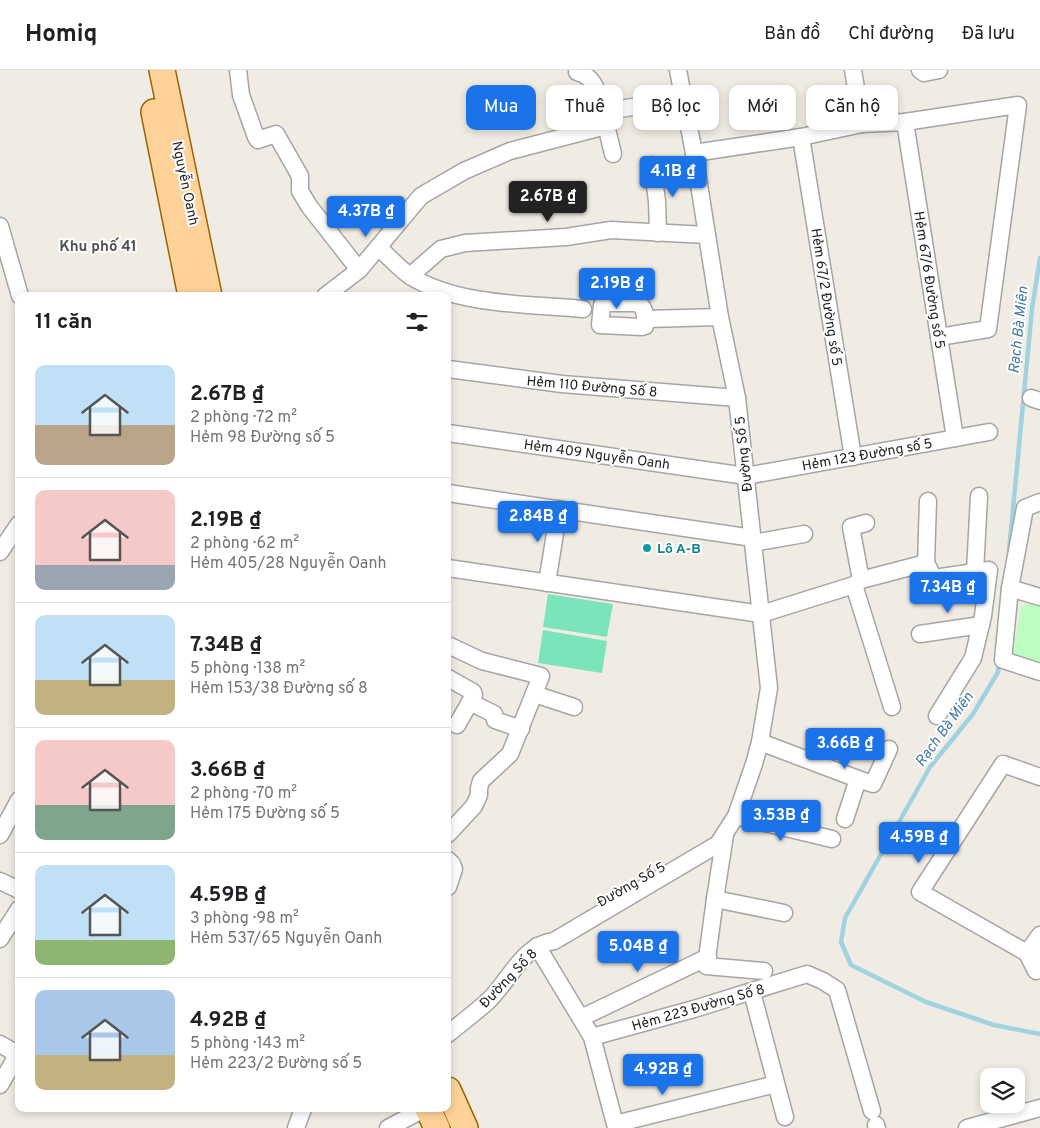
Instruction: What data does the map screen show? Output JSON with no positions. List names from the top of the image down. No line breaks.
{"streets":{"main road":["Nguyễn Oanh"],"street":["Hẻm 67/6 Đường số 5","Hẻm 67/2 Đường số 5","Hẻm 110 Đường Số 8","Hẻm 409 Nguyễn Oanh","Đường Số 5","Hẻm 123 Đường số 5","Đường Số 8","Hẻm 223 Đường Số 8"]},"crossings":[["Hẻm 67/6 Đường số 5","Hẻm 123 Đường số 5"],["Hẻm 67/2 Đường số 5","Hẻm 123 Đường số 5"],["Hẻm 110 Đường Số 8","Đường Số 5"],["Hẻm 409 Nguyễn Oanh","Đường Số 5"],["Hẻm 409 Nguyễn Oanh","Hẻm 123 Đường số 5"],["Đường Số 5","Hẻm 123 Đường số 5"],["Đường Số 5","Đường Số 8"]],"districts":["Khu phố 41"],"water":["Rạch Bà Miên"],"places":["Lô A-B"],"page":{"header":"Homiq","nav":["Bản đồ","Chỉ đường","Đã lưu"],"chip":["Mua","Thuê","Bộ lọc","Mới","Căn hộ"],"price":["4.1B ₫","2.67B ₫","4.37B ₫","2.19B ₫","2.84B ₫","7.34B ₫","3.66B ₫","3.53B ₫","4.59B ₫","5.04B ₫","4.92B ₫"],"heading":"11 căn","list":[{"name":"2.67B ₫","note":"2 phòng · 72 m² · Hẻm 98 Đường số 5"},{"name":"2.19B ₫","note":"2 phòng · 62 m² · Hẻm 405/28 Nguyễn Oanh"},{"name":"7.34B ₫","note":"5 phòng · 138 m² · Hẻm 153/38 Đường số 8"},{"name":"3.66B ₫","note":"2 phòng · 70 m² · Hẻm 175 Đường số 5"},{"name":"4.59B ₫","note":"3 phòng · 98 m² · Hẻm 537/65 Nguyễn Oanh"},{"name":"4.92B ₫","note":"5 phòng · 143 m² · Hẻm 223/2 Đường số 5"}]}}
